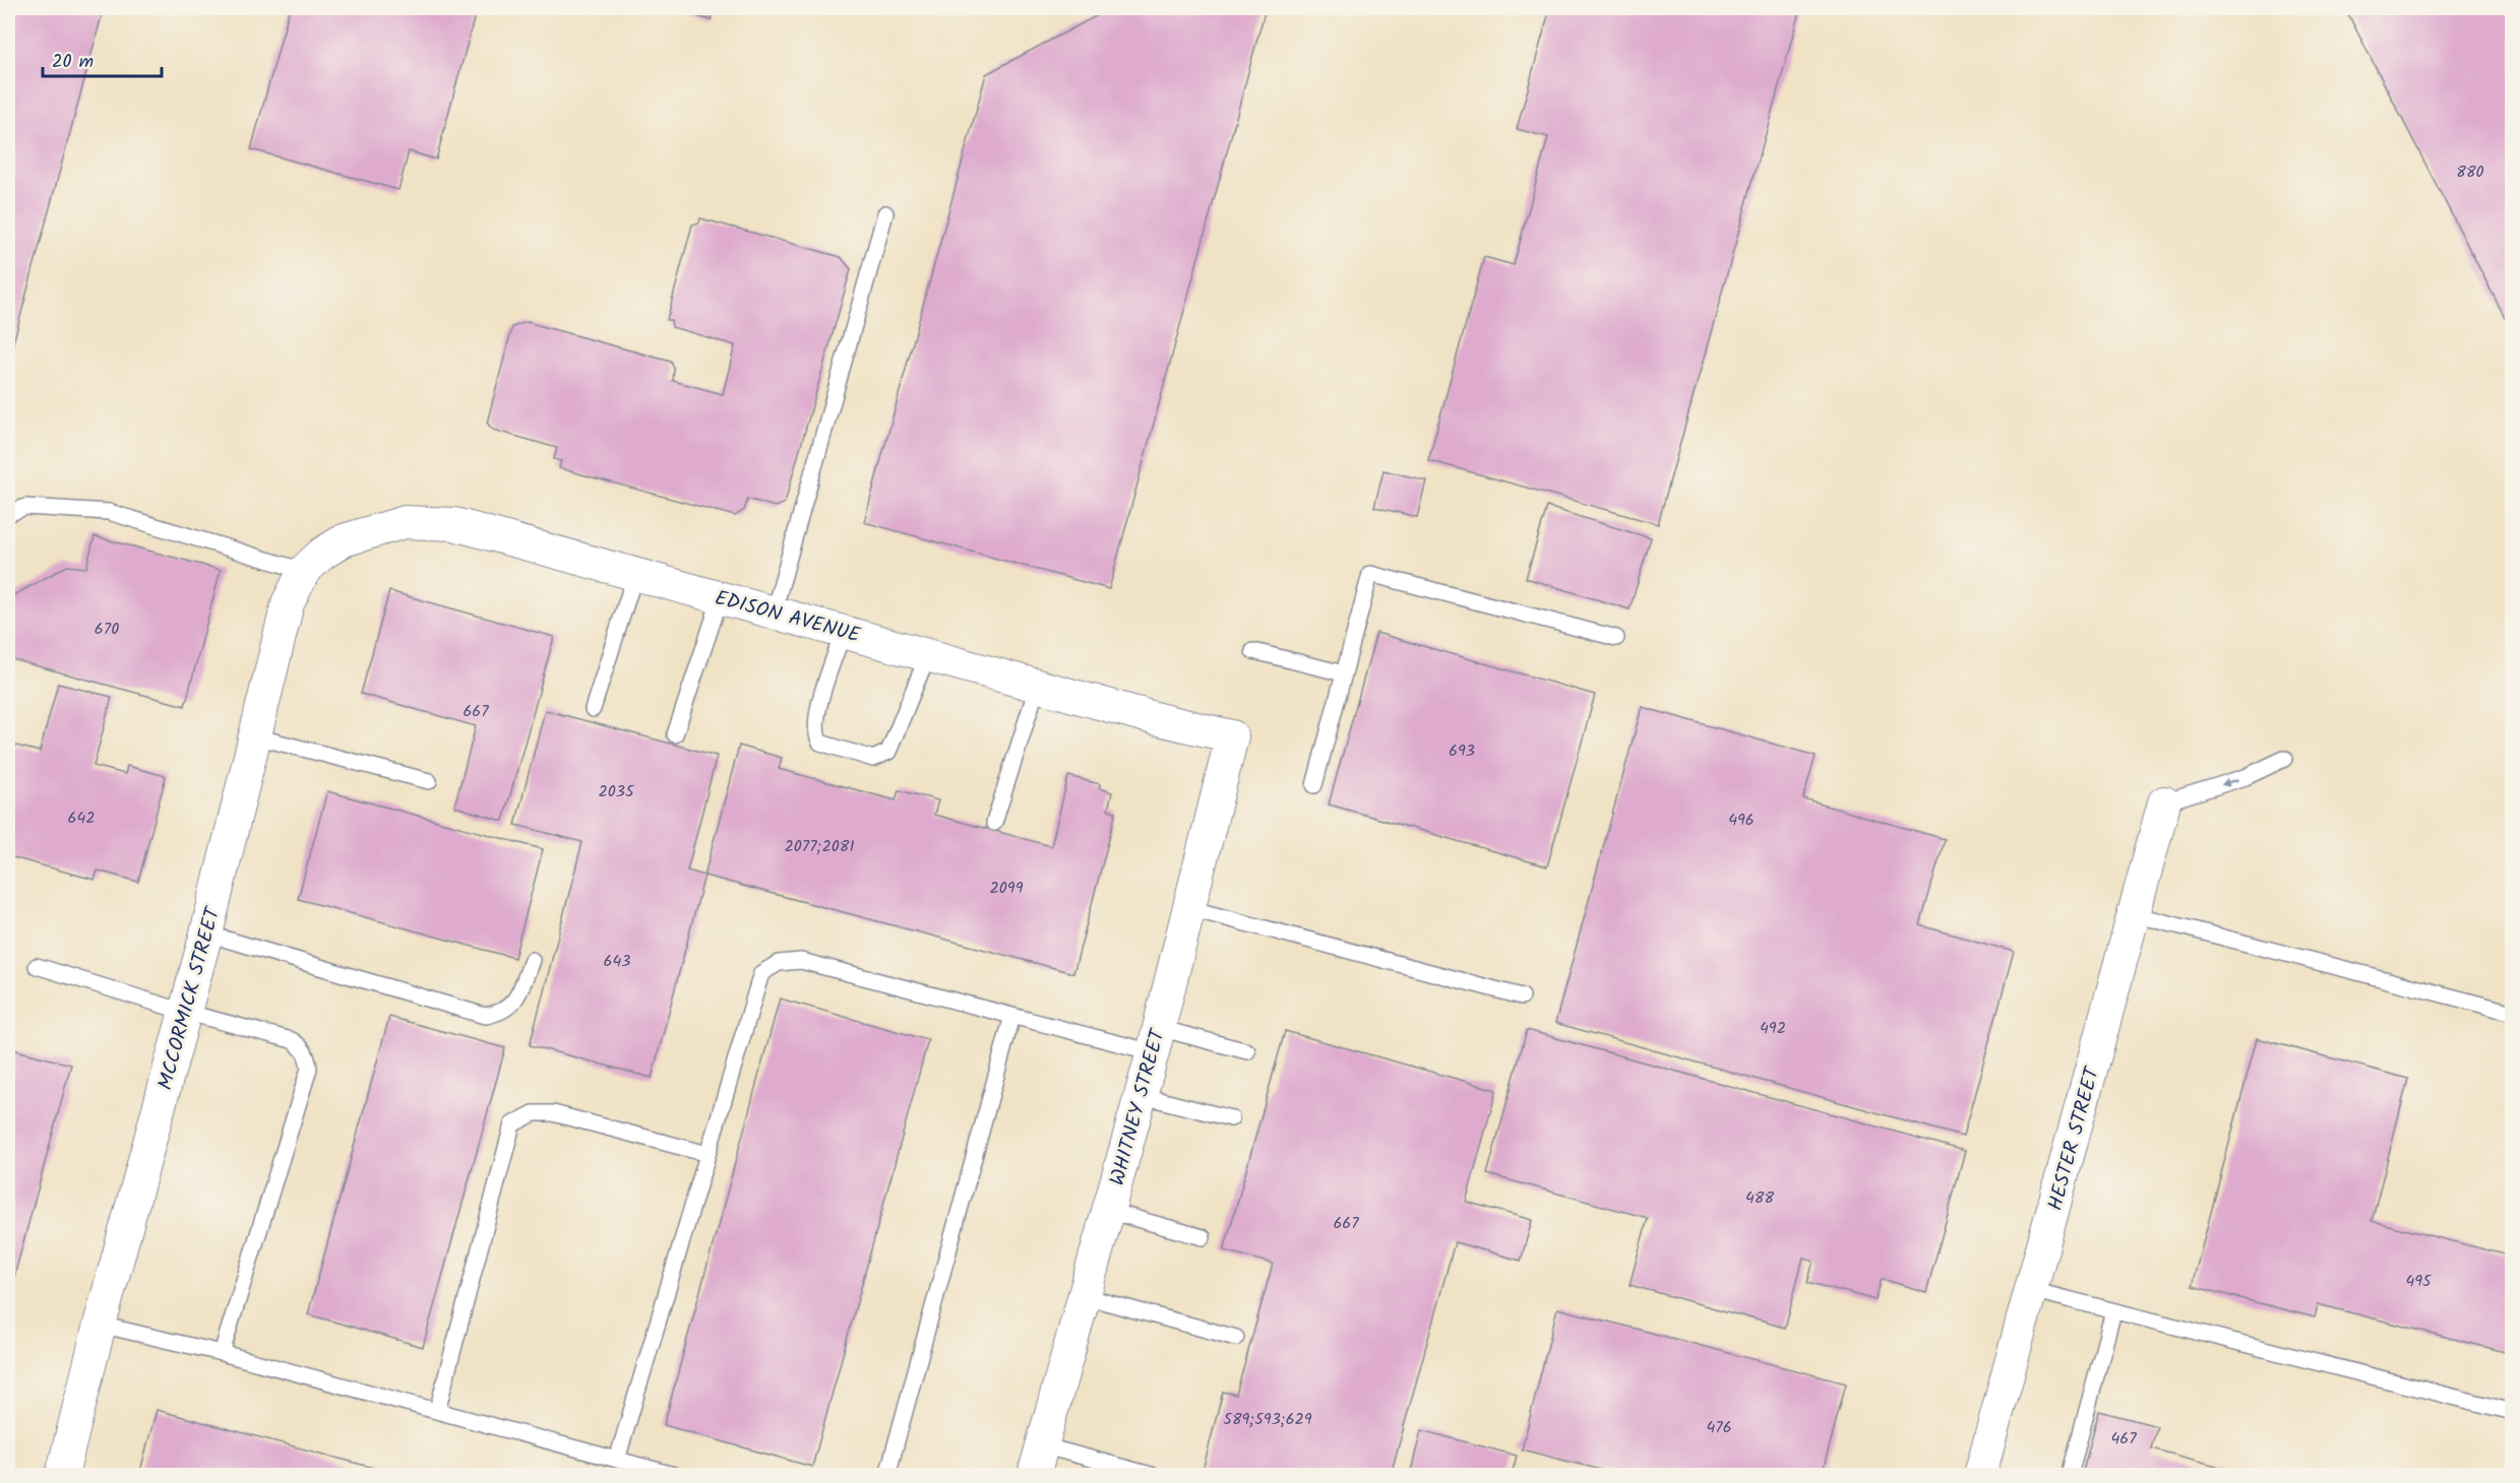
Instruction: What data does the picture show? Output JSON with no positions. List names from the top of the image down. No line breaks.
{"streets":{"street":["EDISON AVENUE","MCCORMICK STREET","WHITNEY STREET","HESTER STREET"]},"crossings":[["EDISON AVENUE","MCCORMICK STREET"],["EDISON AVENUE","WHITNEY STREET"]],"house_numbers":["880","670","667","693","2035","642","496","2077;2081","2099","643","492","488","667","495","589;593;629","476","467"],"scale_bar":"20 m"}
